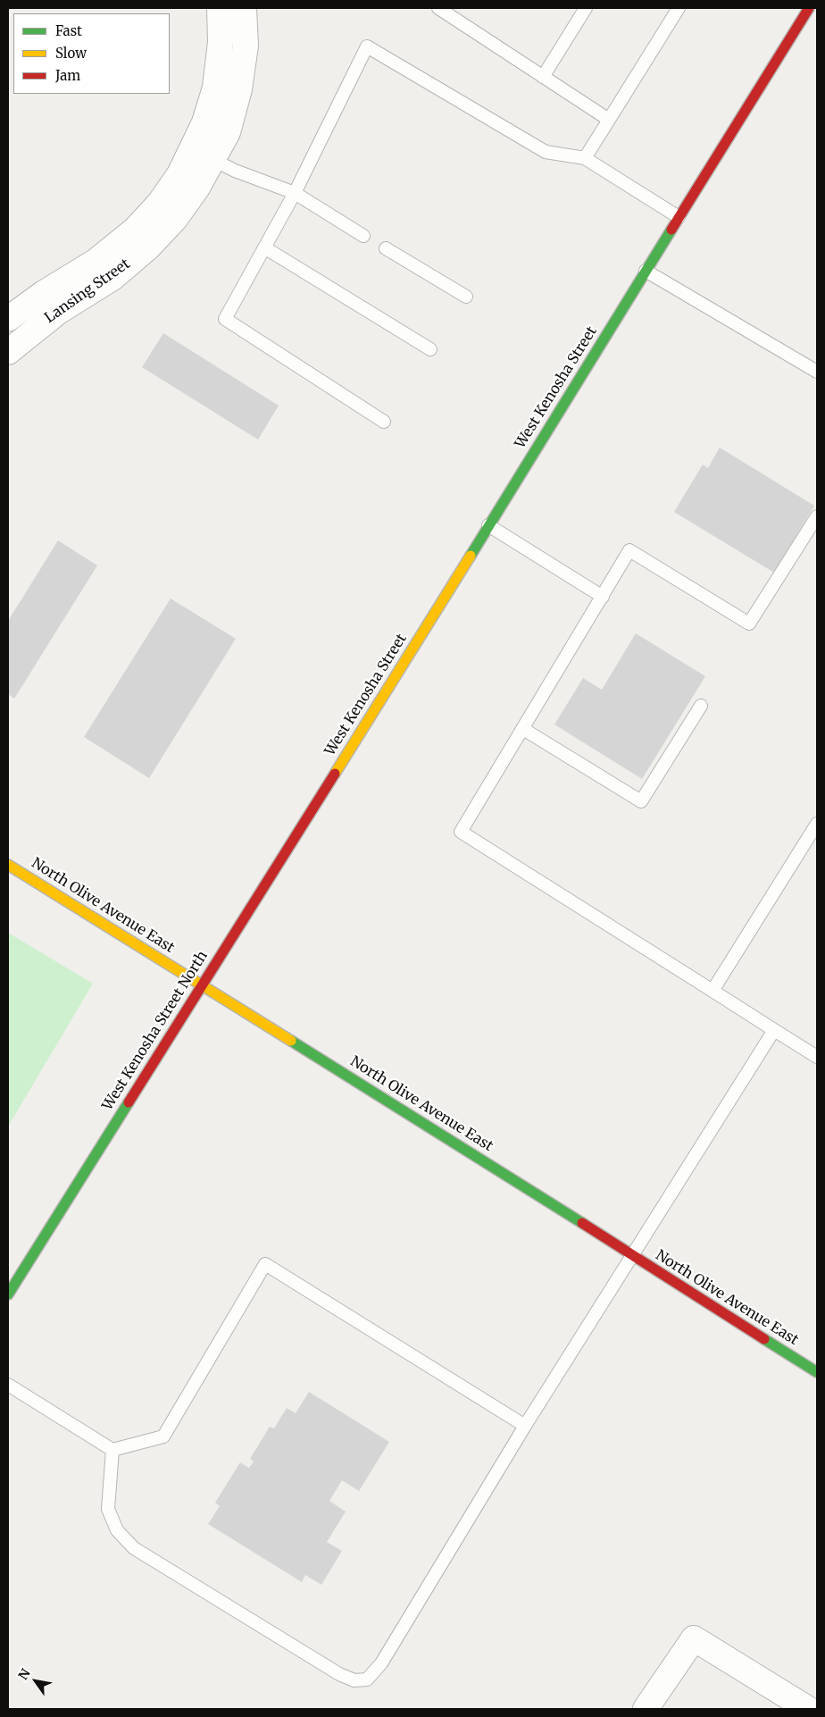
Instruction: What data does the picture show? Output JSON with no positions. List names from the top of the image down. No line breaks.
{"streets":{"main road":["West Kenosha Street","North Olive Avenue East","West Kenosha Street North"],"street":["Lansing Street"]},"crossings":[["West Kenosha Street","West Kenosha Street North"],["North Olive Avenue East","West Kenosha Street North"]],"legend":["Fast","Slow","Jam"],"north":"top left"}
